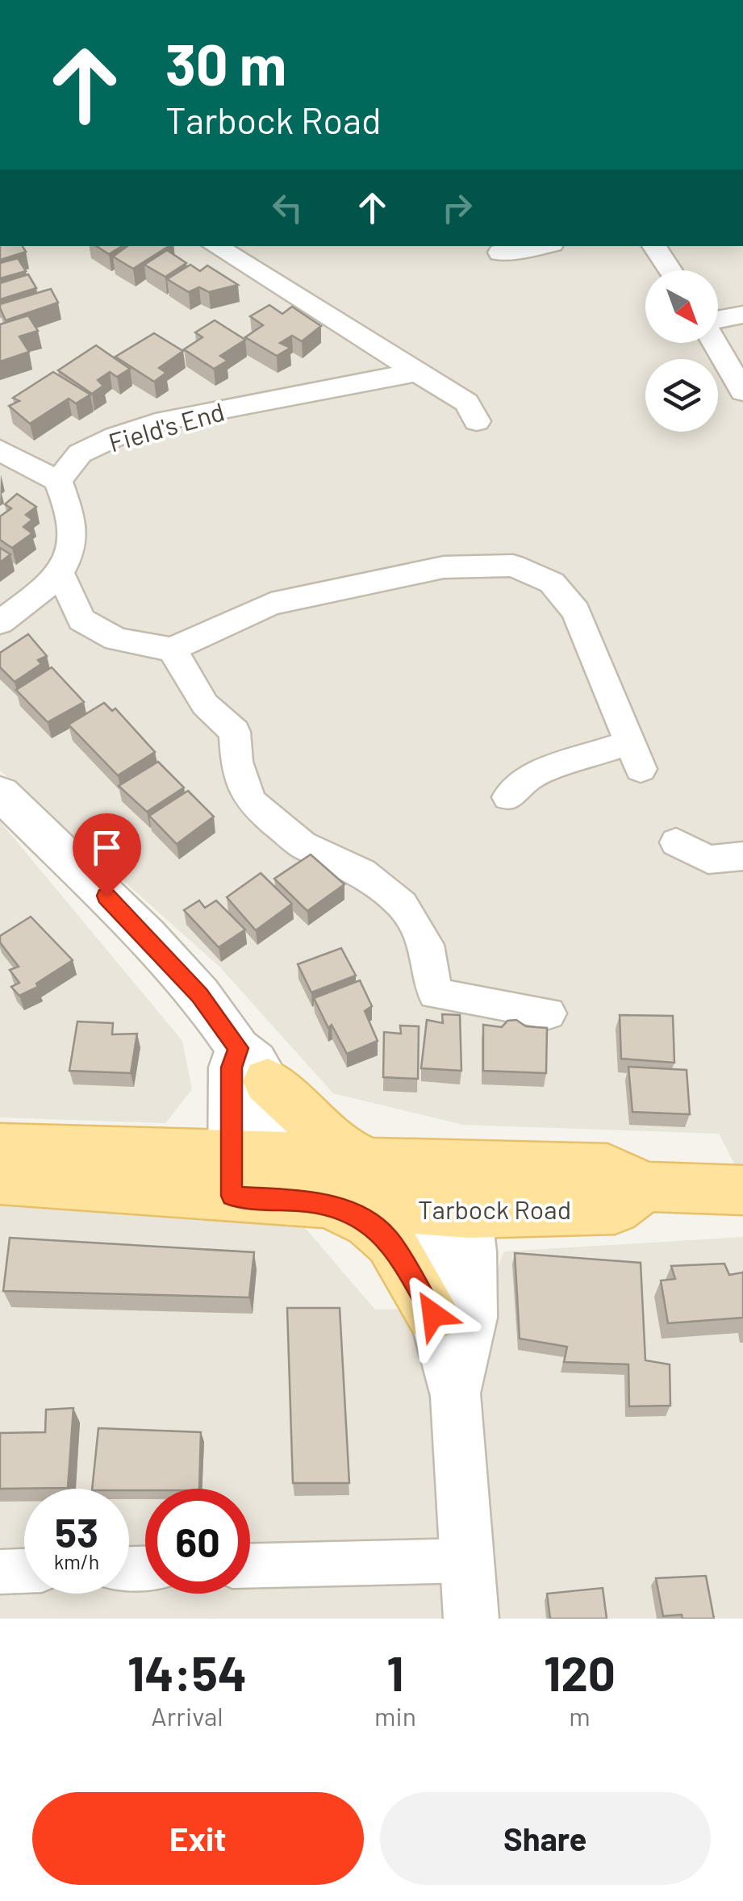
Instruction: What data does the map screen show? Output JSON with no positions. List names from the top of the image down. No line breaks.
{"streets":{"main road":["Tarbock Road"],"street":["Field's End"]},"north":"bottom right","page":{"turn":["30 m","Tarbock Road"],"speed":"53 km/h","limit":"60","eta":["14:54","Arrival","1","min","120","m"],"buttons":["Exit","Share"]}}
